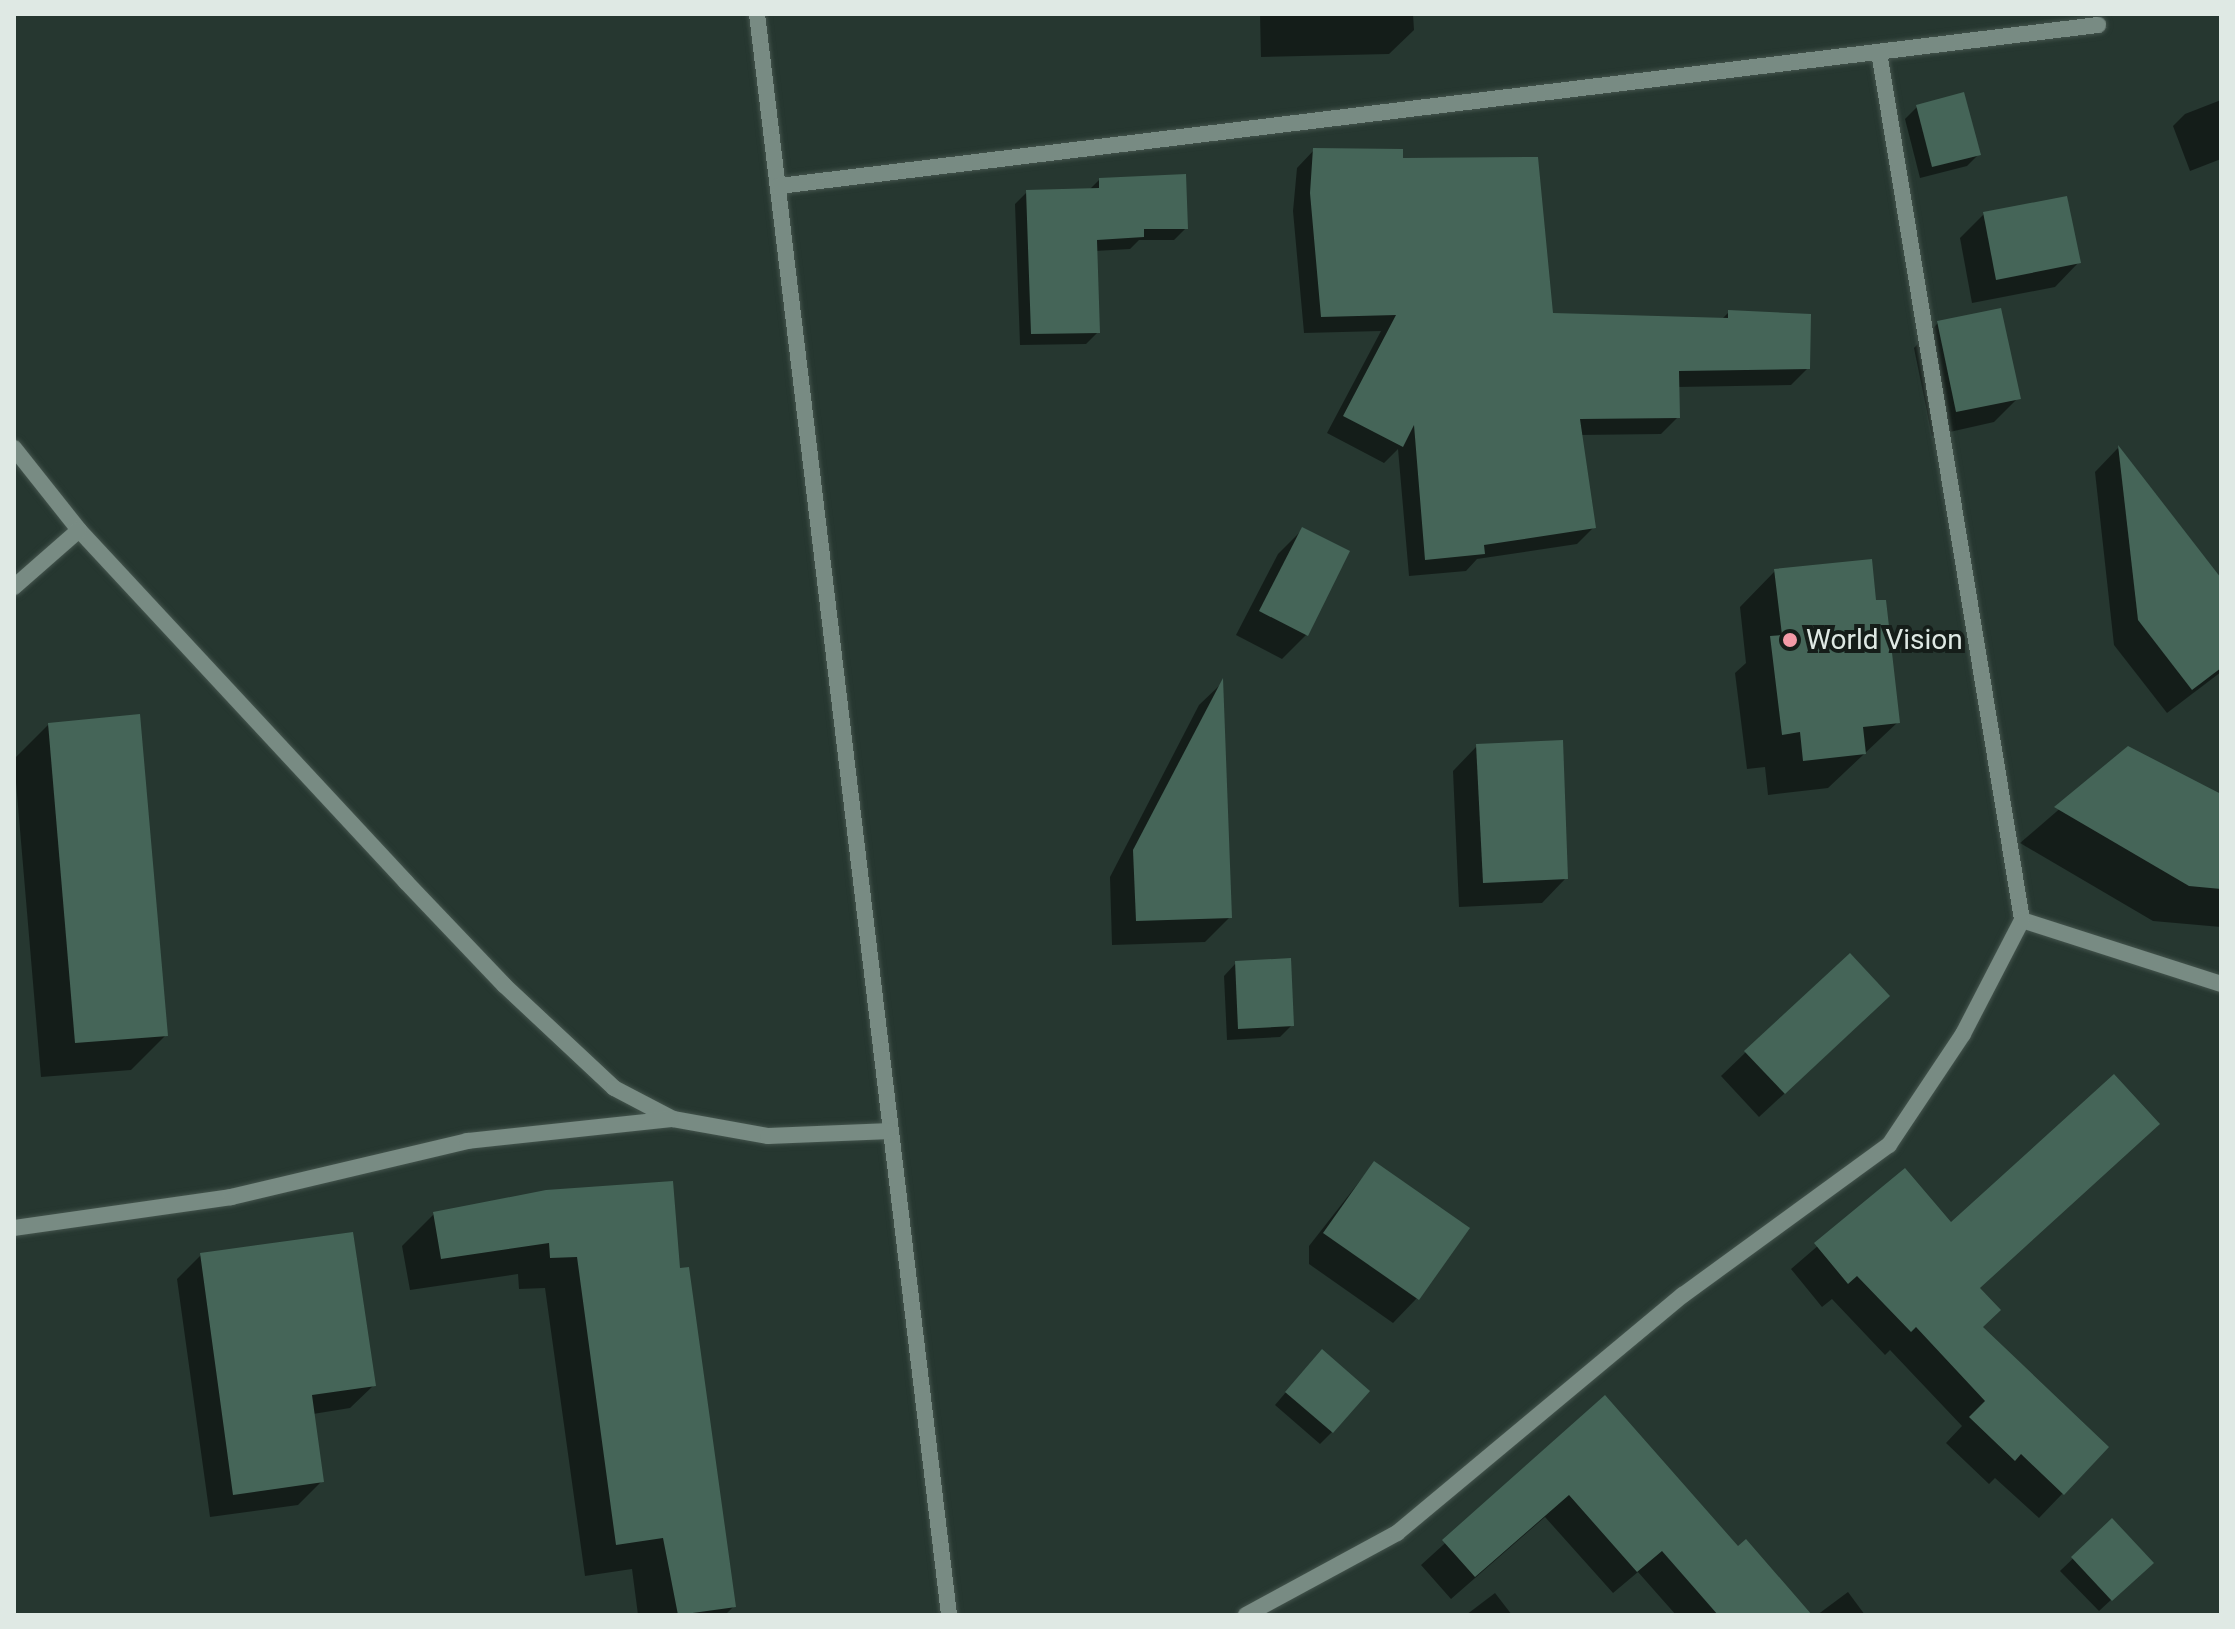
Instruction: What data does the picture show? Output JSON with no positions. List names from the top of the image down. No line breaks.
{"places":["World Vision"]}
